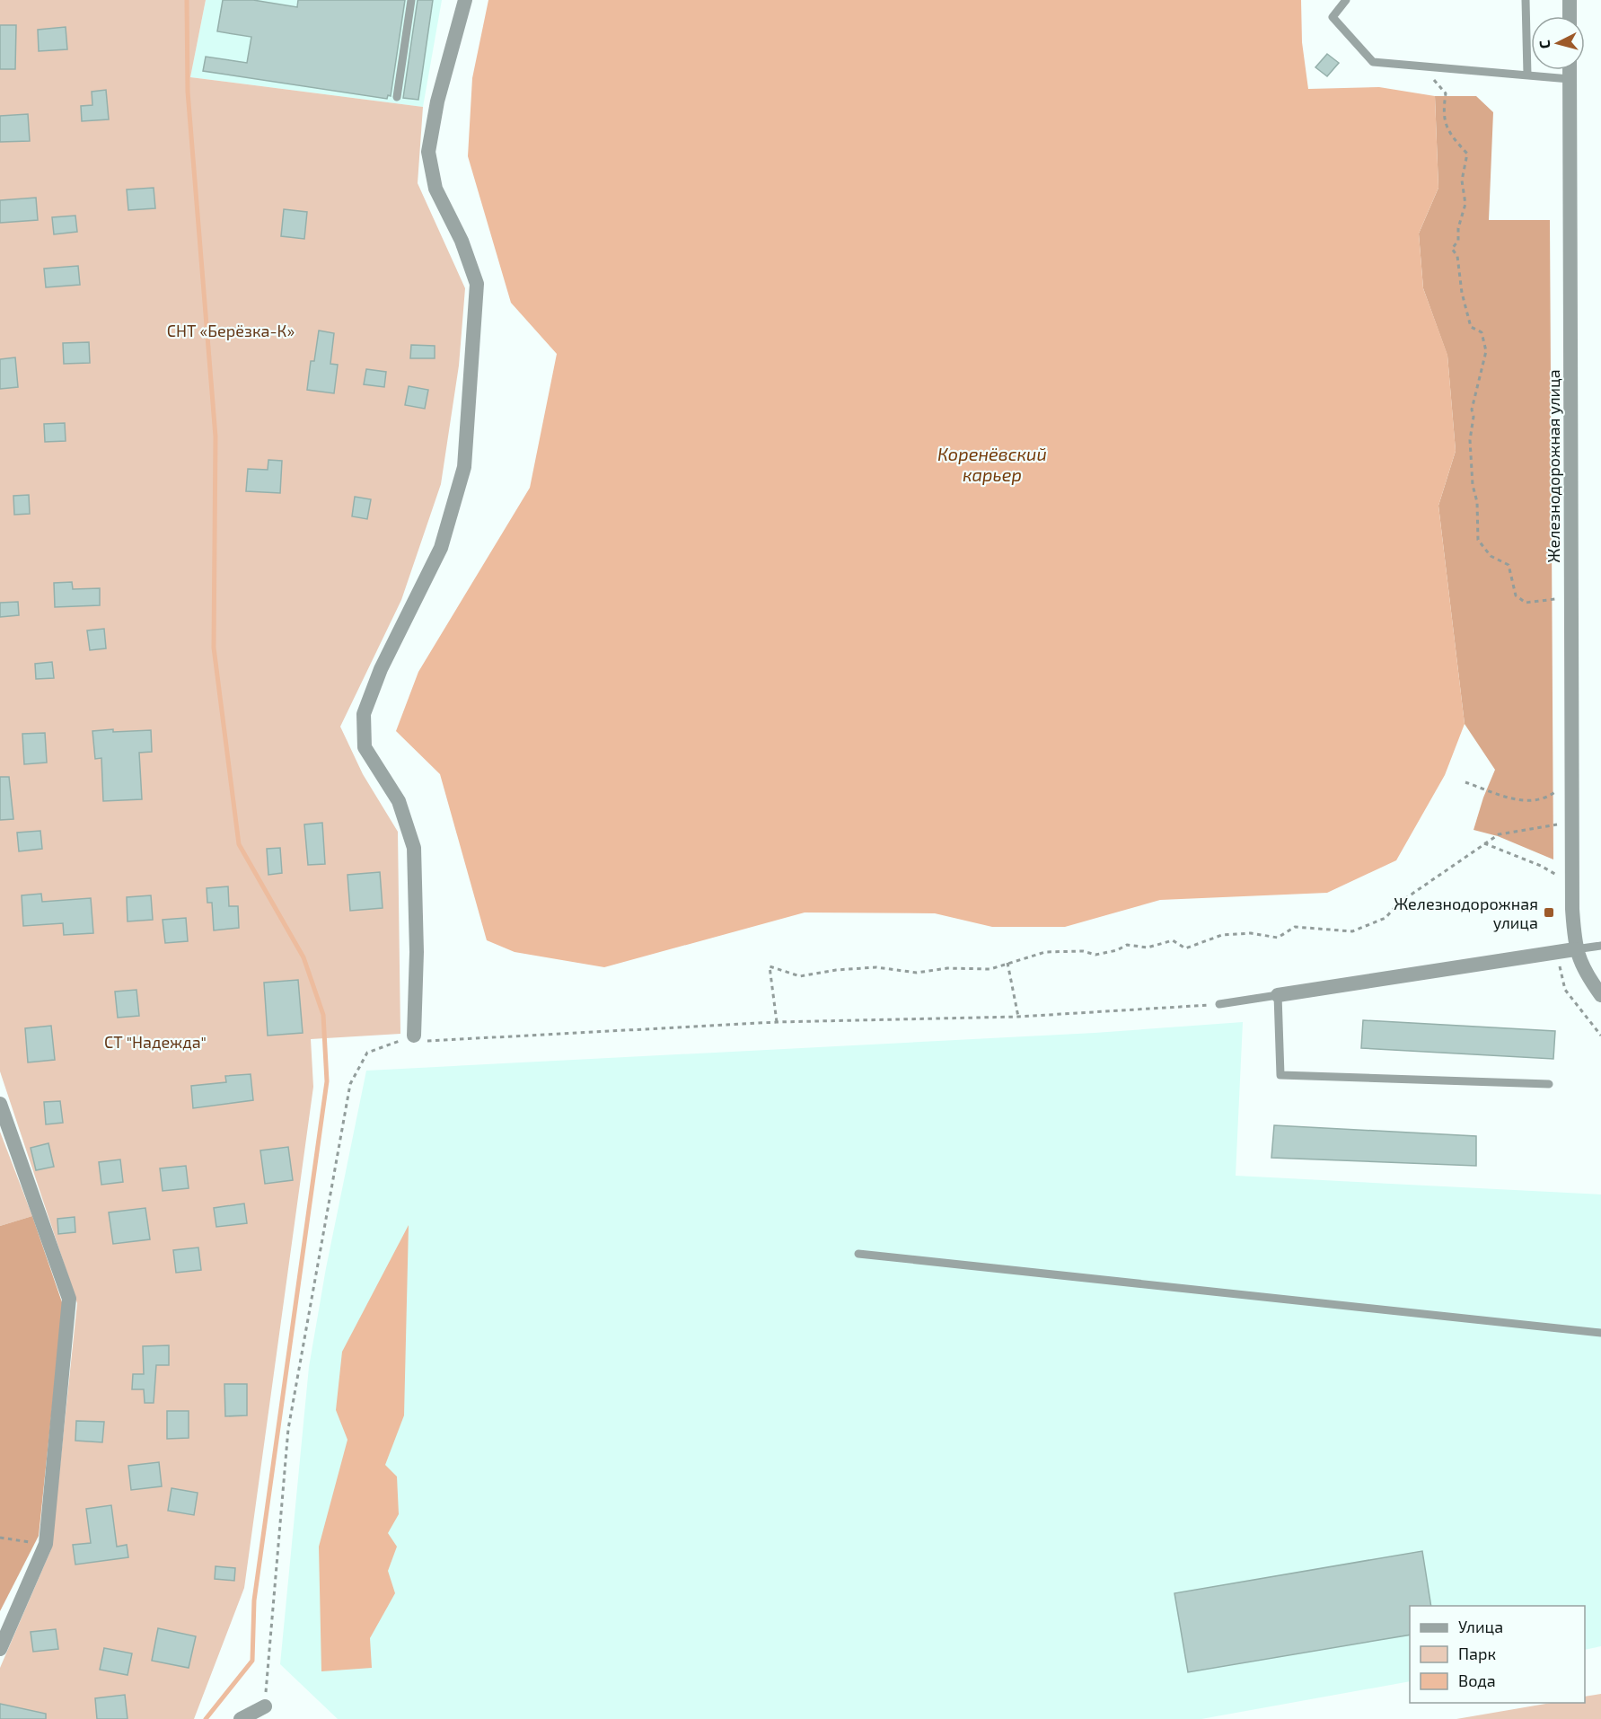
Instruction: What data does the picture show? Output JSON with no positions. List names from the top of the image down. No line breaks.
{"streets":{"street":["Железнодорожная улица"]},"water":["Коренёвский карьер"],"parks":["СНТ «Берёзка-К»","СТ \"Надежда\""],"places":{"transit":["Железнодорожная улица"]},"legend":["Улица","Парк","Вода"],"north":"left"}
